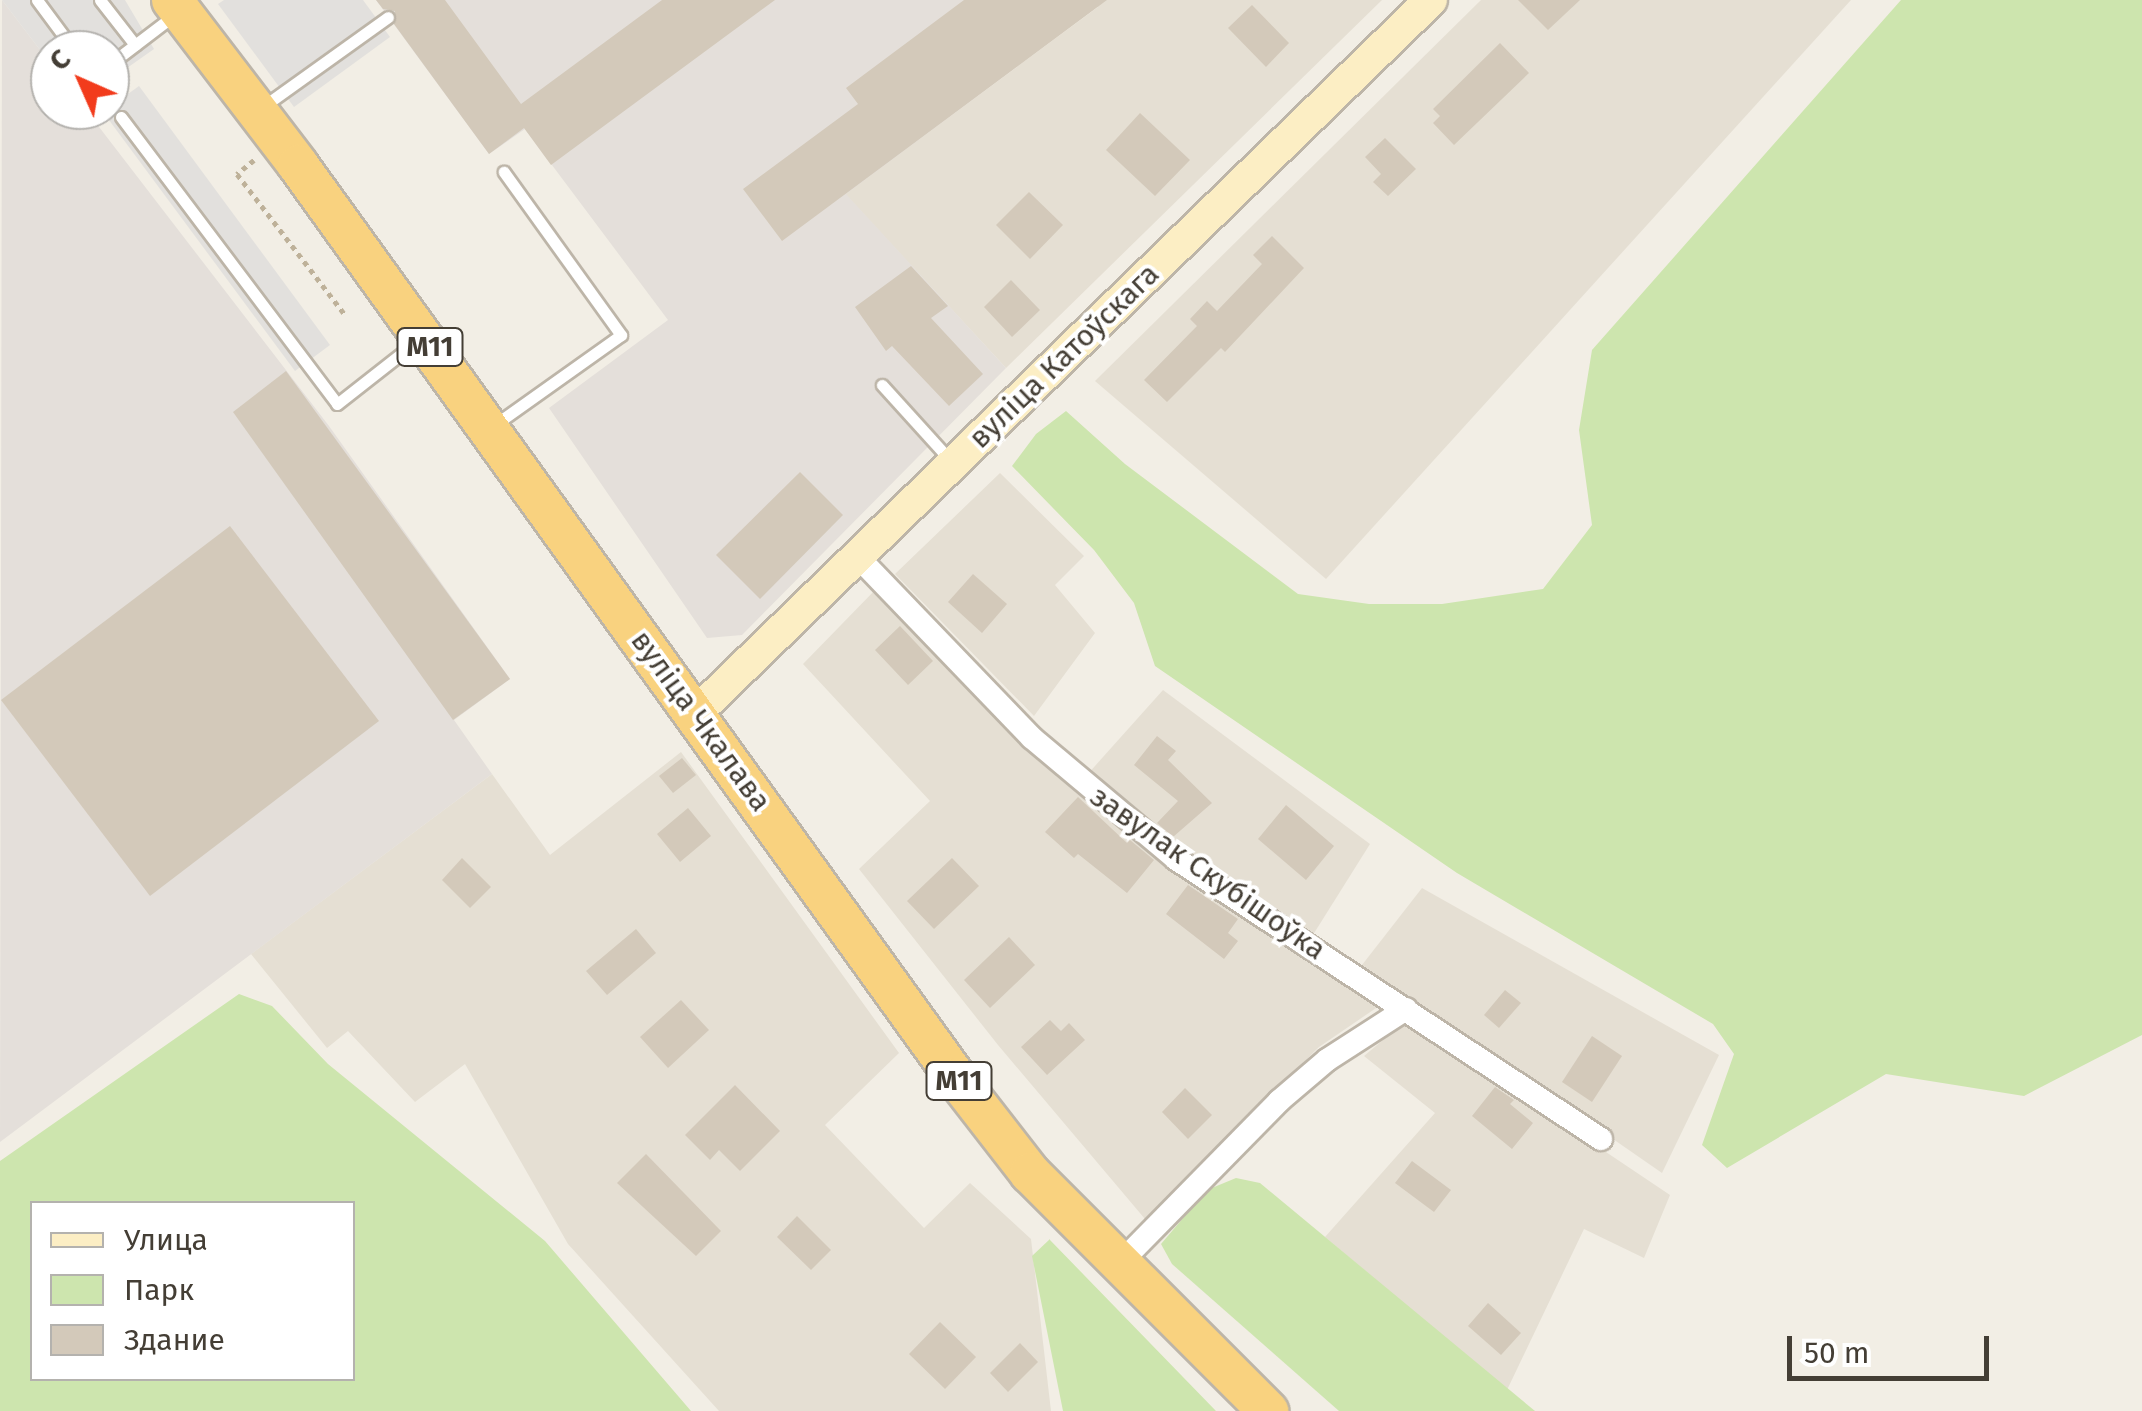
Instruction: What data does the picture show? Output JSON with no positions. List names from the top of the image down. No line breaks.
{"streets":{"highway":["М11","вуліца Чкалава"],"main road":["вуліца Катоўскага"],"street":["завулак Скубішоўка"]},"crossings":[["вуліца Катоўскага","вуліца Чкалава"],["вуліца Катоўскага","завулак Скубішоўка"]],"legend":["Улица","Парк","Здание"],"scale_bar":"50 m","north":"top left"}
